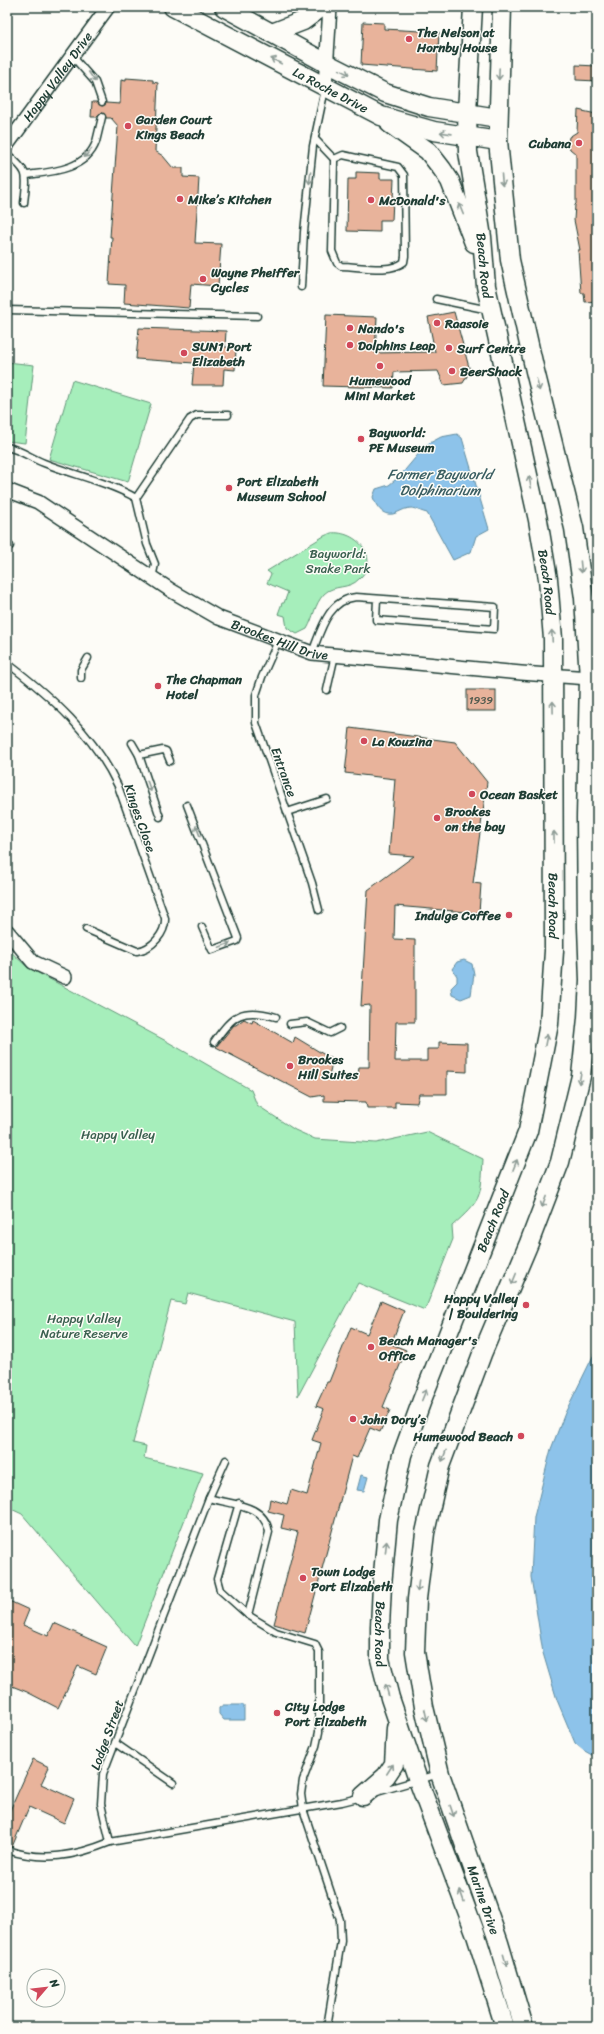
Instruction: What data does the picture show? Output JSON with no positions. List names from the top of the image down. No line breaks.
{"streets":{"main road":["La Roche Drive","Beach Road","Marine Drive"],"street":["Happy Valley Drive","Brookes Hill Drive"],"lane":["Entrance","Kinges Close","Lodge Street"]},"crossings":[["La Roche Drive","Beach Road"],["Beach Road","Brookes Hill Drive"],["Beach Road","Marine Drive"],["Brookes Hill Drive","Entrance"]],"water":["Former Bayworld Dolphinarium"],"parks":["Bayworld: Snake Park","Happy Valley","Happy Valley Nature Reserve"],"places":["The Nelson at Hornby House","Garden Court Kings Beach","Cubana","Mike’s Kitchen","McDonald's","Wayne Pheiffer Cycles","Raasoie","Nando's","Dolphins Leap","Surf Centre","SUN1 Port Elizabeth","Humewood Mini Market","BeerShack","Bayworld: PE Museum","Port Elizabeth Museum School","The Chapman Hotel","La Kouzina","Ocean Basket","Brookes on the bay","Indulge Coffee","Brookes Hill Suites","Happy Valley | Bouldering","Beach Manager's Office","John Dory’s","Humewood Beach","Town Lodge Port Elizabeth","City Lodge Port Elizabeth"],"house_numbers":["1939"],"north":"top right"}
